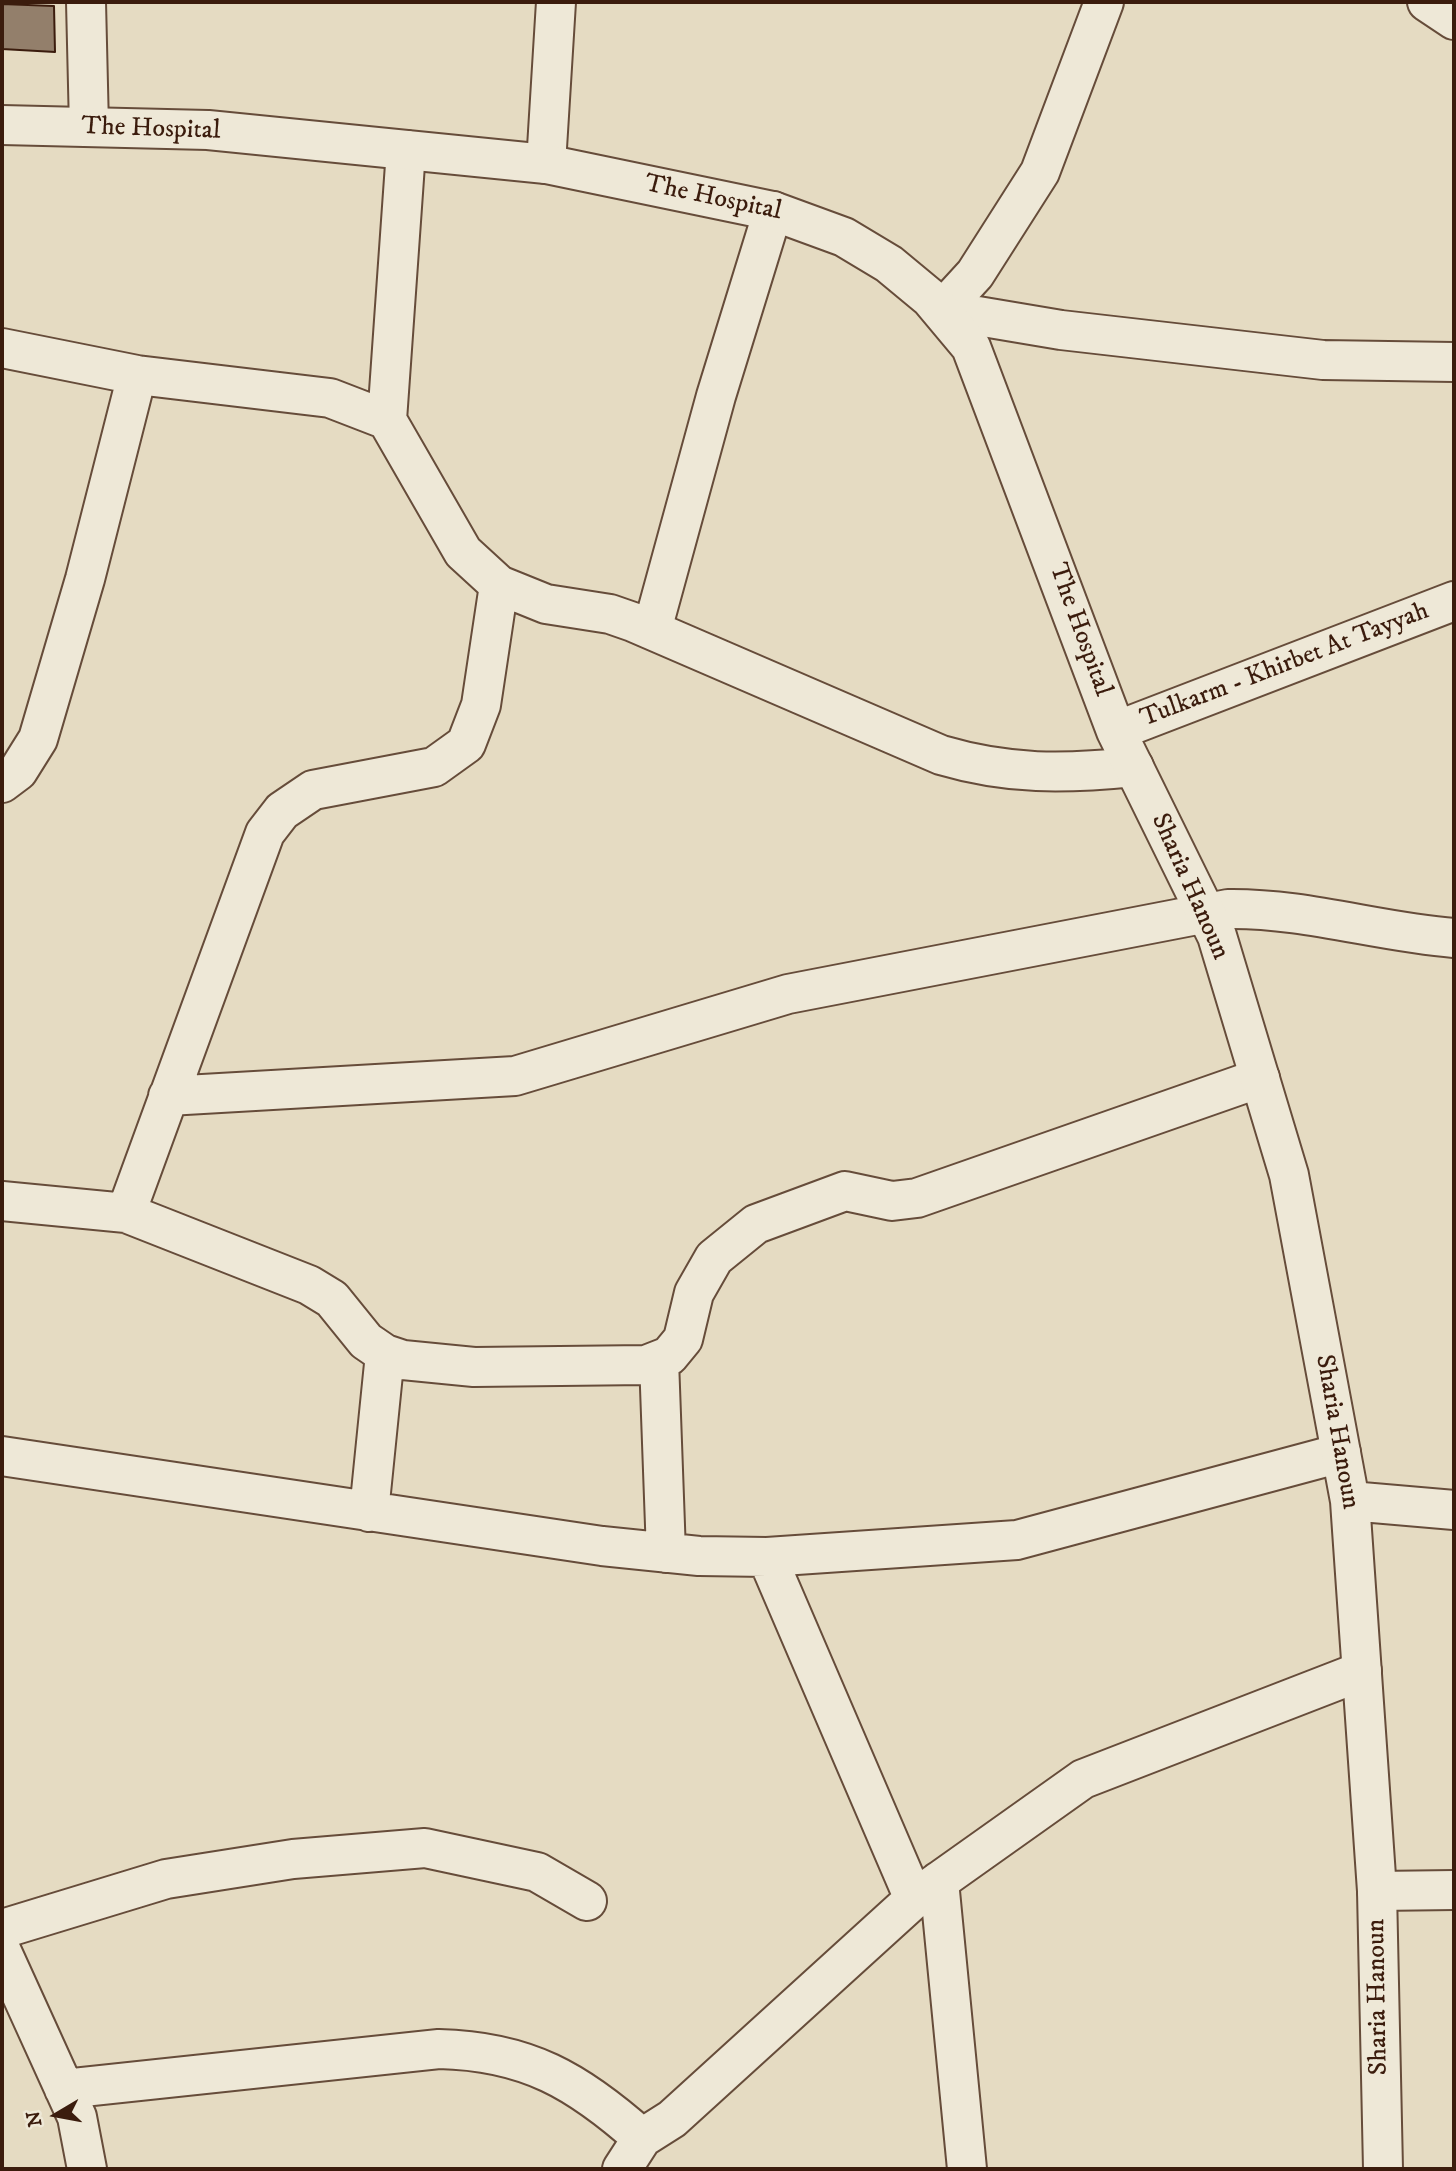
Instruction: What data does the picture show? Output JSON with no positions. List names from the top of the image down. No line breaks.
{"streets":{"street":["The Hospital","Tulkarm - Khirbet At Tayyah","Sharia Hanoun"]},"crossings":[["The Hospital","Tulkarm - Khirbet At Tayyah"],["The Hospital","Sharia Hanoun"],["Tulkarm - Khirbet At Tayyah","Sharia Hanoun"]],"north":"left"}
